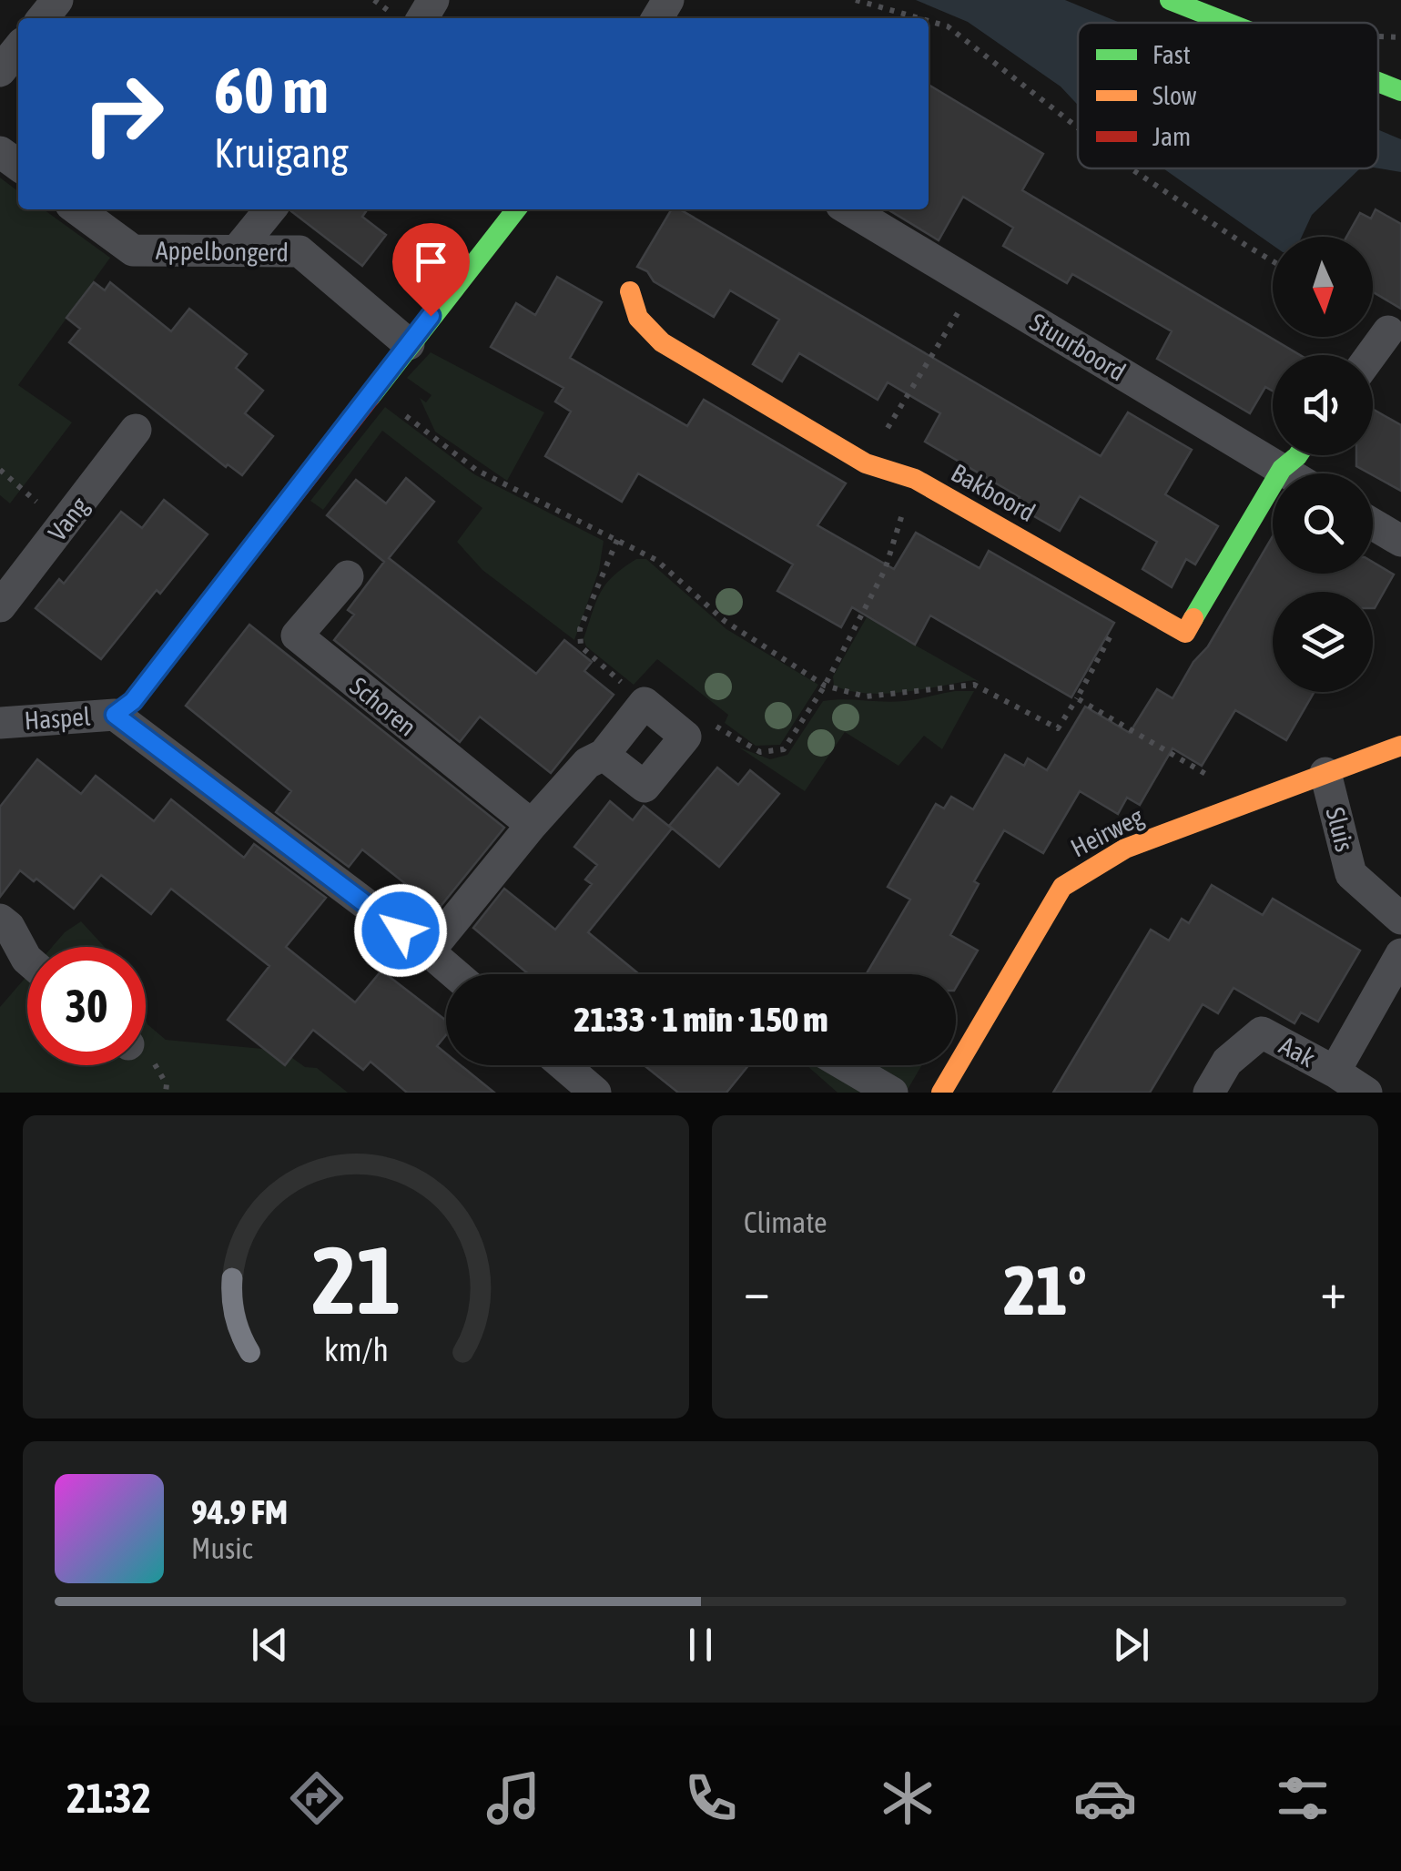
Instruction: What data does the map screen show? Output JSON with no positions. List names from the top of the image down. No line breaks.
{"streets":{"street":["Appelbongerd","Stuurboord","Bakboord","Vang","Schoren","Haspel","Sluis","Heirweg","Aak"]},"crossings":[["Stuurboord","Bakboord"],["Sluis","Heirweg"]],"legend":["Fast","Slow","Jam"],"north":"bottom","page":{"turn":["60 m","Kruigang"],"limit":"30","trip":"21:33 · 1 min · 150 m","tile":"Climate","heat":["−","21°","+"],"song":["94.9 FM","Music"],"tabs":"21:32","gauge":["21","km/h"]}}
